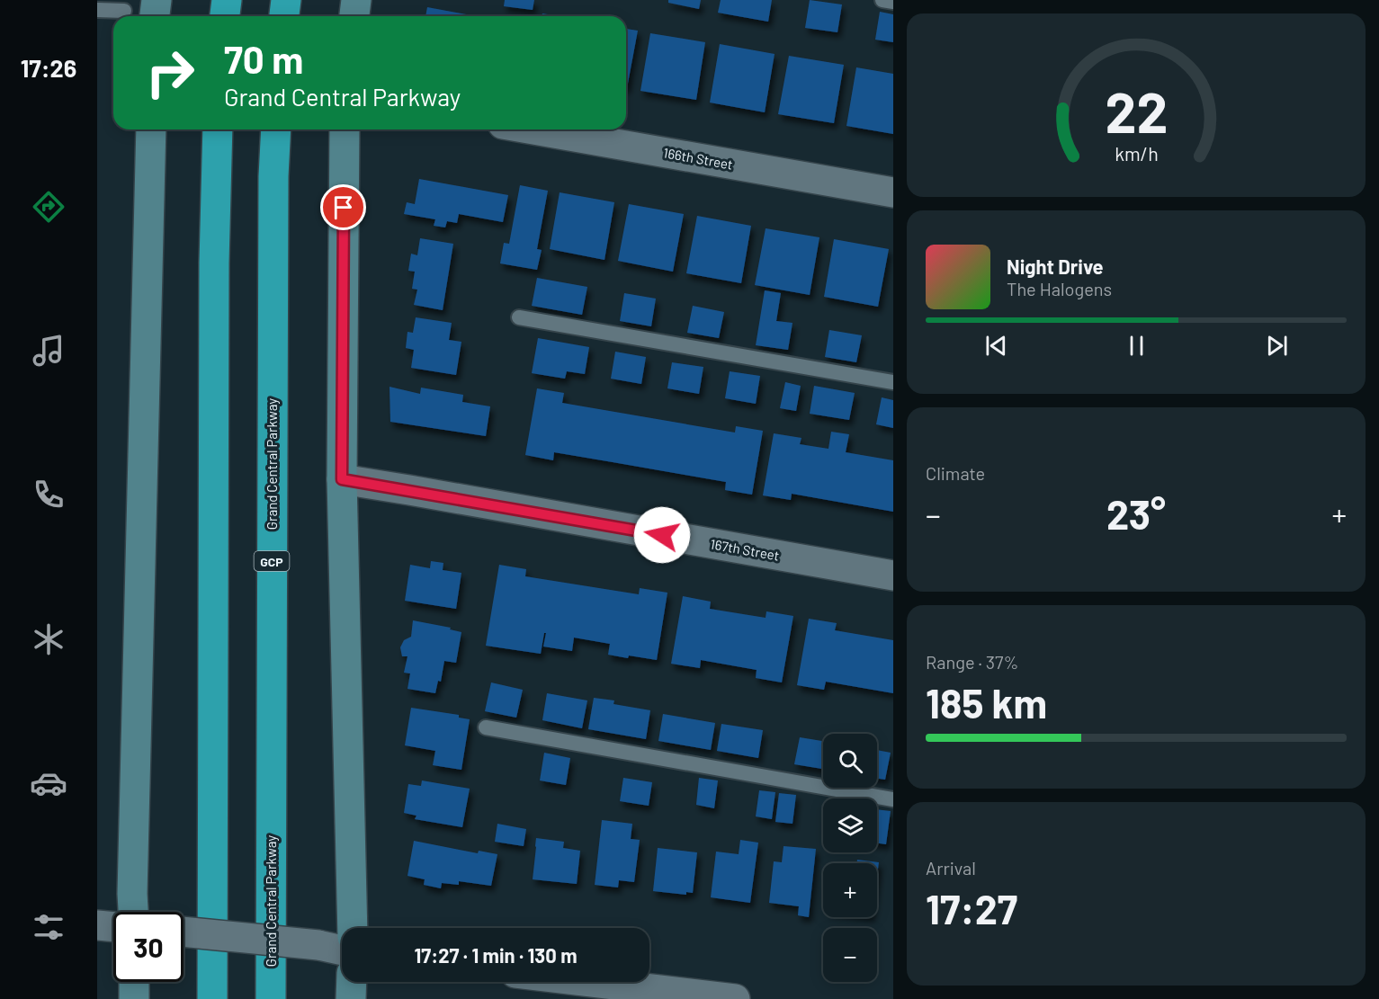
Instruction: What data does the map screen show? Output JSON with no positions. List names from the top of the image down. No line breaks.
{"streets":{"highway":["Grand Central Parkway","GCP"],"street":["166th Street","167th Street"]},"page":{"tabs":"17:26","turn":["70 m","Grand Central Parkway"],"song":["Night Drive","The Halogens"],"tile":["Climate",["Range · 37%","185 km"],["Arrival","17:27"]],"heat":["−","23°","+"],"map_buttons":["+","−"],"limit":"30","trip":"17:27 · 1 min · 130 m","gauge":["22","km/h"]}}
